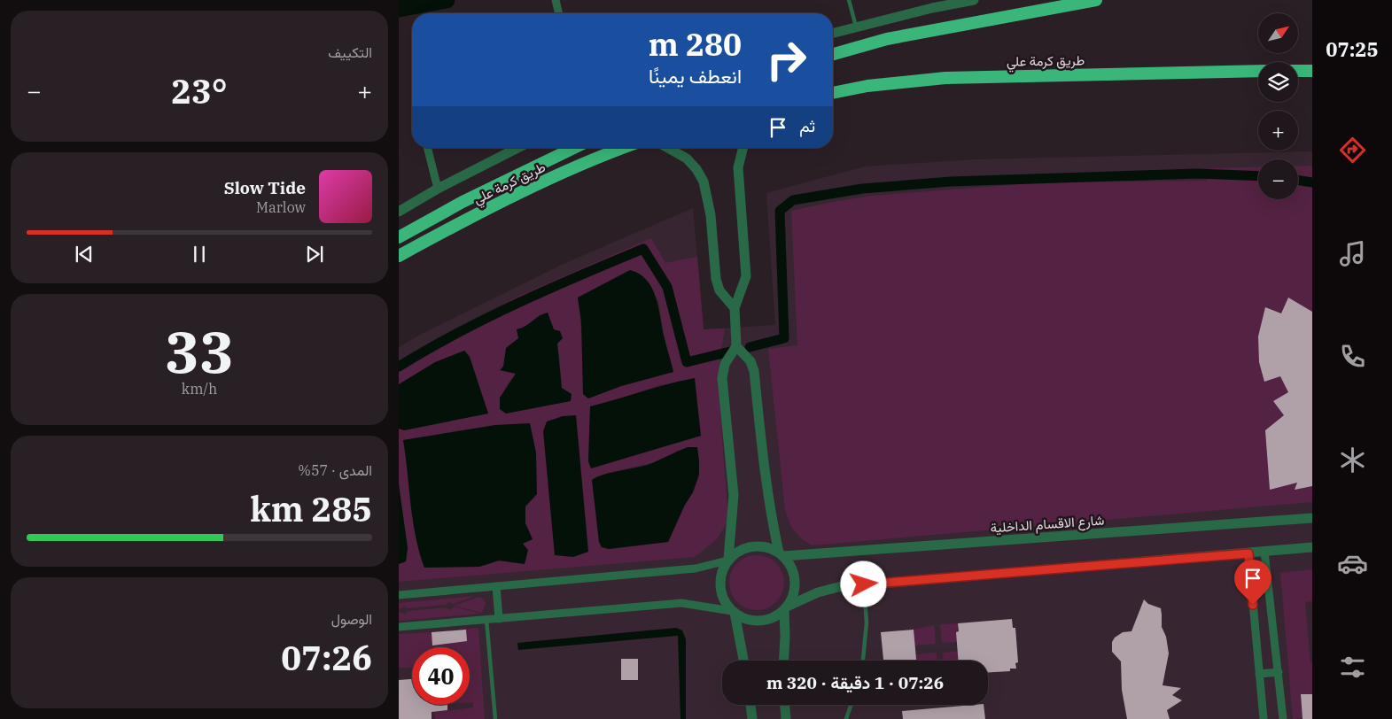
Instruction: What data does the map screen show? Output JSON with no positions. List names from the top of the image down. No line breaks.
{"streets":{"highway":["طريق كرمة علي"],"street":["شارع الاقسام الداخلية"]},"north":"top right","page":{"tabs":"07:25","tile":["التكييف",["33","km/h"],["المدى · 57%","285 km"],["الوصول","07:26"]],"map_buttons":["+","−"],"turn":["280 m","انعطف يمينًا"],"heat":["−","23°","+"],"then":"ثم","song":["Slow Tide","Marlow"],"limit":"40","trip":"07:26 · 1 دقيقة · 320 m"}}
